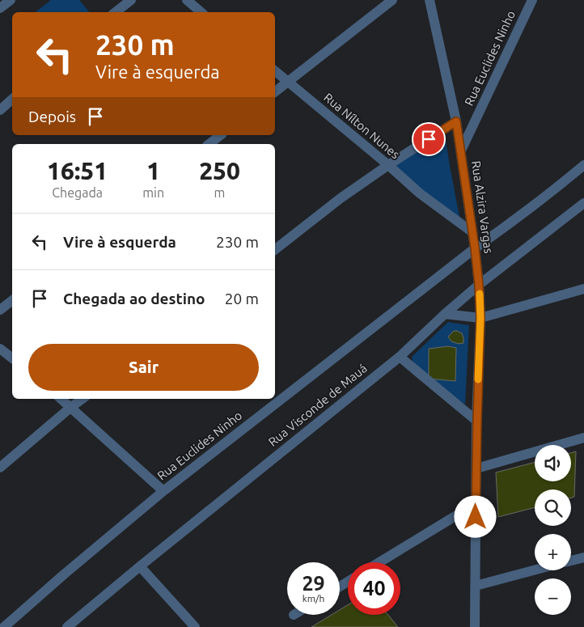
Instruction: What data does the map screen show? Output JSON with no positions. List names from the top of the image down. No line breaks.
{"streets":{"street":["Rua Euclides Ninho","Rua Nílton Nunes","Rua Alzira Vargas","Rua Visconde de Mauá"]},"crossings":[["Rua Euclides Ninho","Rua Alzira Vargas"],["Rua Nílton Nunes","Rua Alzira Vargas"],["Rua Alzira Vargas","Rua Visconde de Mauá"]],"page":{"turn":["230 m","Vire à esquerda"],"then":"Depois","eta":["16:51","Chegada","1","min","250","m"],"list":[{"name":"Vire à esquerda","value":"230 m"},{"name":"Chegada ao destino","value":"20 m"}],"buttons":"Sair","map_buttons":["+","−"],"speed":"29 km/h","limit":"40"}}
